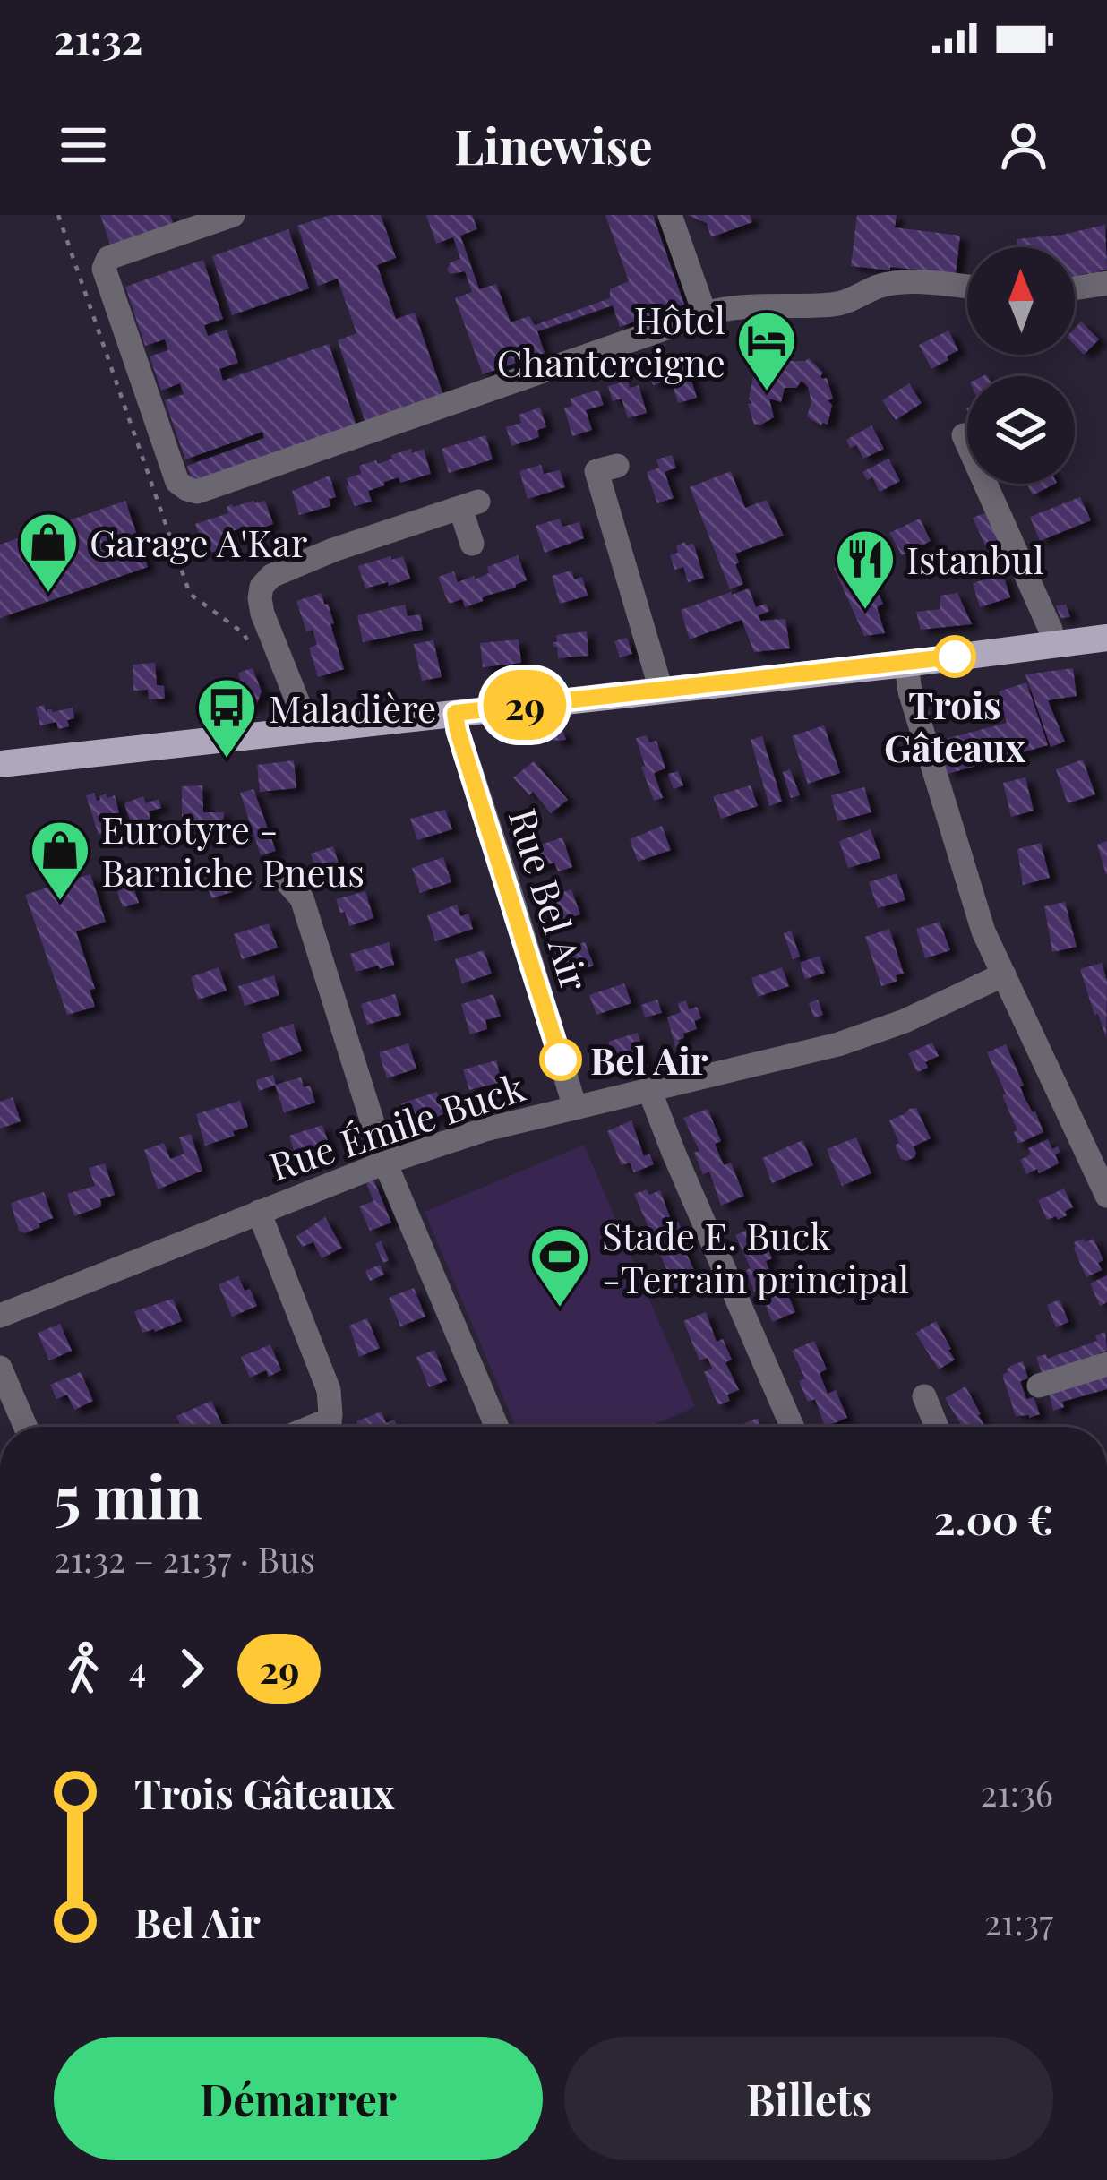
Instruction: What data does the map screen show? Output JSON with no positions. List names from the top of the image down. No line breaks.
{"streets":{"street":["Rue Bel Air","Rue Émile Buck"]},"crossings":[["Rue Bel Air","Rue Émile Buck"]],"places":{"hotel":["Hôtel Chantereigne"],"shop":["Garage A'Kar","Eurotyre - Barniche Pneus"],"restaurant":["Istanbul"],"other":["Trois Gâteaux","Bel Air"],"bus stop":["Maladière"],"sports":["Stade E. Buck -Terrain principal"]},"lines":["bus line 29"],"north":"top","page":{"status":"21:32","header":"Linewise","on_map":"29","heading":["5 min","21:32 – 21:37 · Bus","2.00 €"],"legs":["4","29"],"list":[{"name":"Trois Gâteaux","value":"21:36"},{"name":"Bel Air","value":"21:37"}],"buttons":["Démarrer","Billets"]}}
